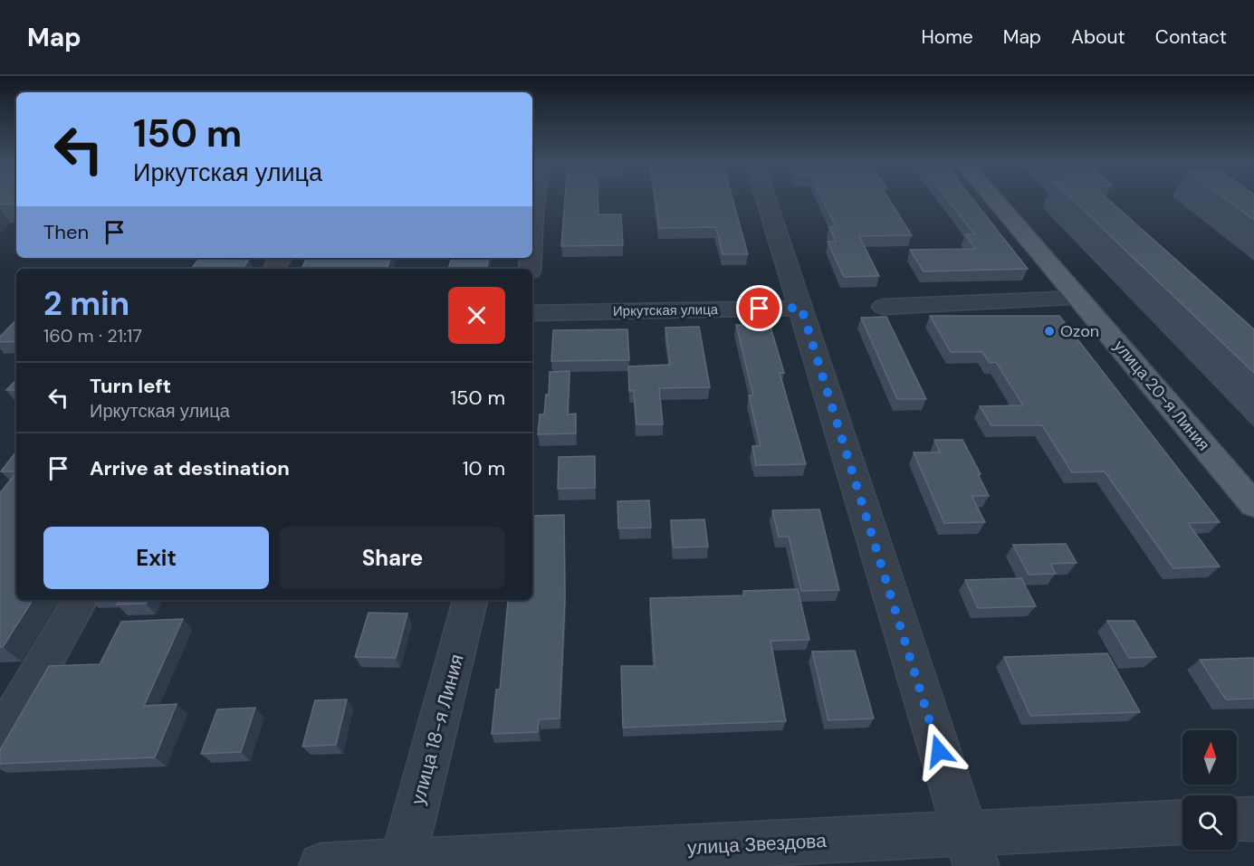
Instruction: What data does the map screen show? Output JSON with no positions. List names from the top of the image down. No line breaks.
{"streets":{"main road":["улица 20-я Линия"],"street":["Иркутская улица","улица 18-я Линия","улица Звездова"]},"crossings":[["улица 18-я Линия","улица Звездова"]],"places":["Ozon"],"north":"top","page":{"header":"Map","nav":["Home","Map","About","Contact"],"turn":["150 m","Иркутская улица"],"then":"Then","heading":["2 min","160 m · 21:17"],"list":[{"name":"Turn left","note":"Иркутская улица","value":"150 m"},{"name":"Arrive at destination","value":"10 m"}],"buttons":["Exit","Share"]}}
